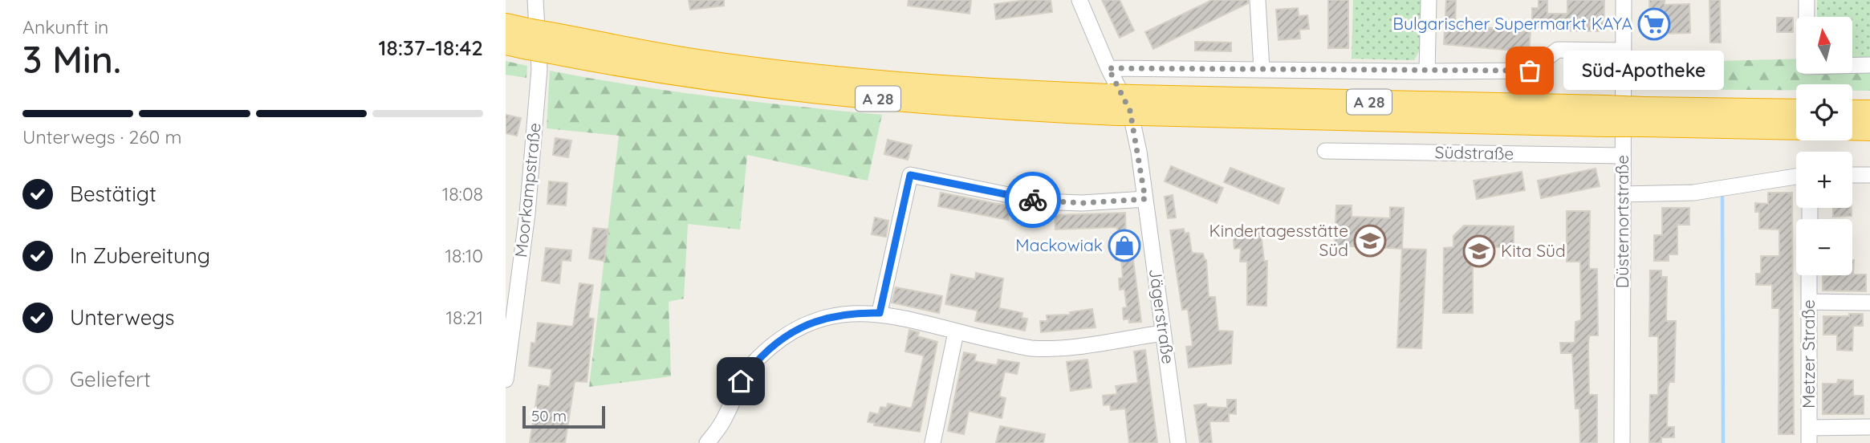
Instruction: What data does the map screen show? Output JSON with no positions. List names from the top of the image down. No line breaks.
{"streets":{"highway":["A 28"],"street":["Südstraße","Moorkampstraße","Düsternortstraße","Jägerstraße","Metzer Straße"]},"crossings":[["Südstraße","Düsternortstraße"]],"places":{"supermarket":["Bulgarischer Supermarkt KAYA"],"other":["Süd-Apotheke"],"school or university":["Kindertagesstätte Süd","Kita Süd"],"shop":["Mackowiak"]},"scale_bar":"50 m","north":"top","page":{"heading":["3 Min.","Ankunft in","18:37–18:42"],"map_buttons":["+","−"],"bubble":"Süd-Apotheke","bar":"Unterwegs · 260 m","list":[["Bestätigt","18:08"],["In Zubereitung","18:10"],["Unterwegs","18:21"],"Geliefert"],"scale":"50 m"}}
